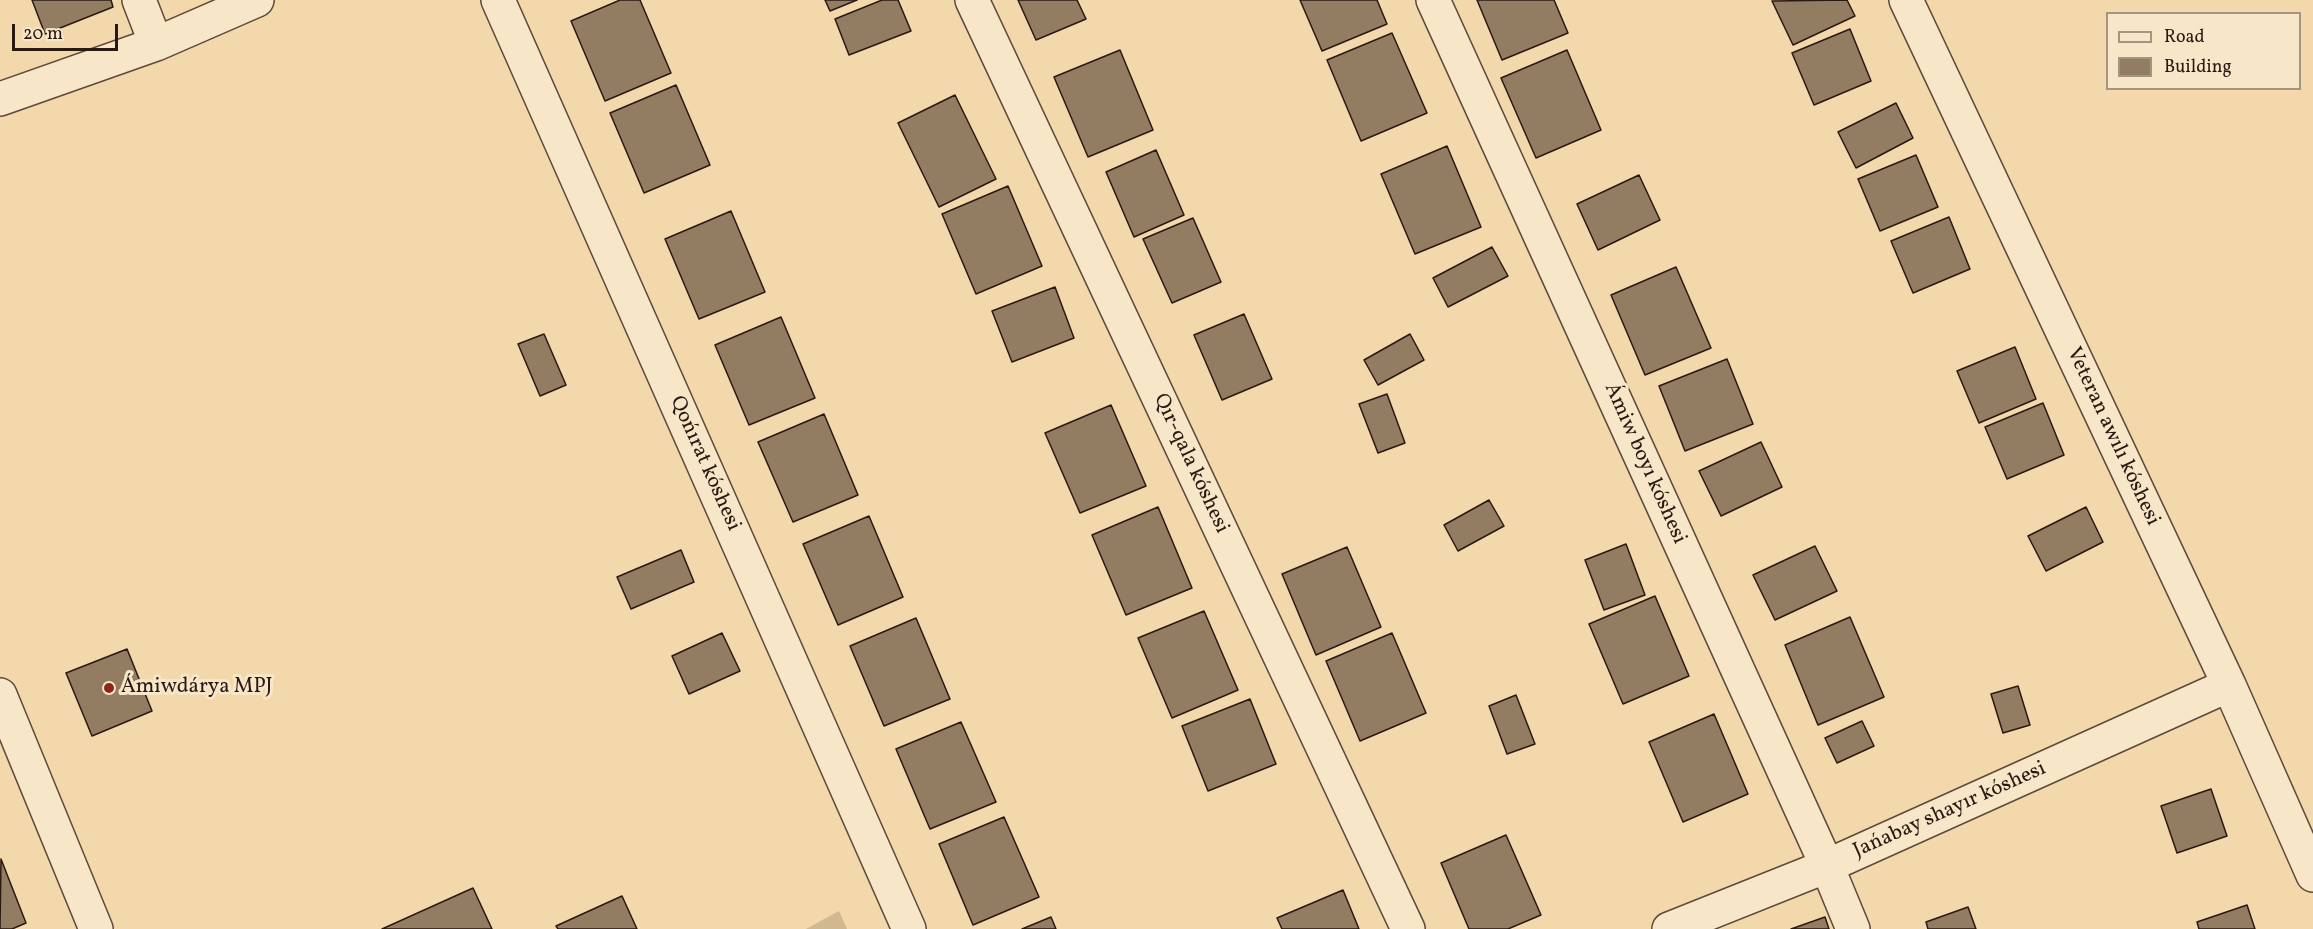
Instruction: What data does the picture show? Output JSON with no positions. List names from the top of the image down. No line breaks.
{"streets":{"street":["Veteran awılı kóshesi","Qońırat kóshesi","Qır-qala kóshesi","Ámiw boyı kóshesi","Jańabay shayır kóshesi"]},"crossings":[["Veteran awılı kóshesi","Jańabay shayır kóshesi"],["Ámiw boyı kóshesi","Jańabay shayır kóshesi"]],"places":["Ámiwdárya MPJ"],"legend":["Road","Building"],"scale_bar":"20 m"}
